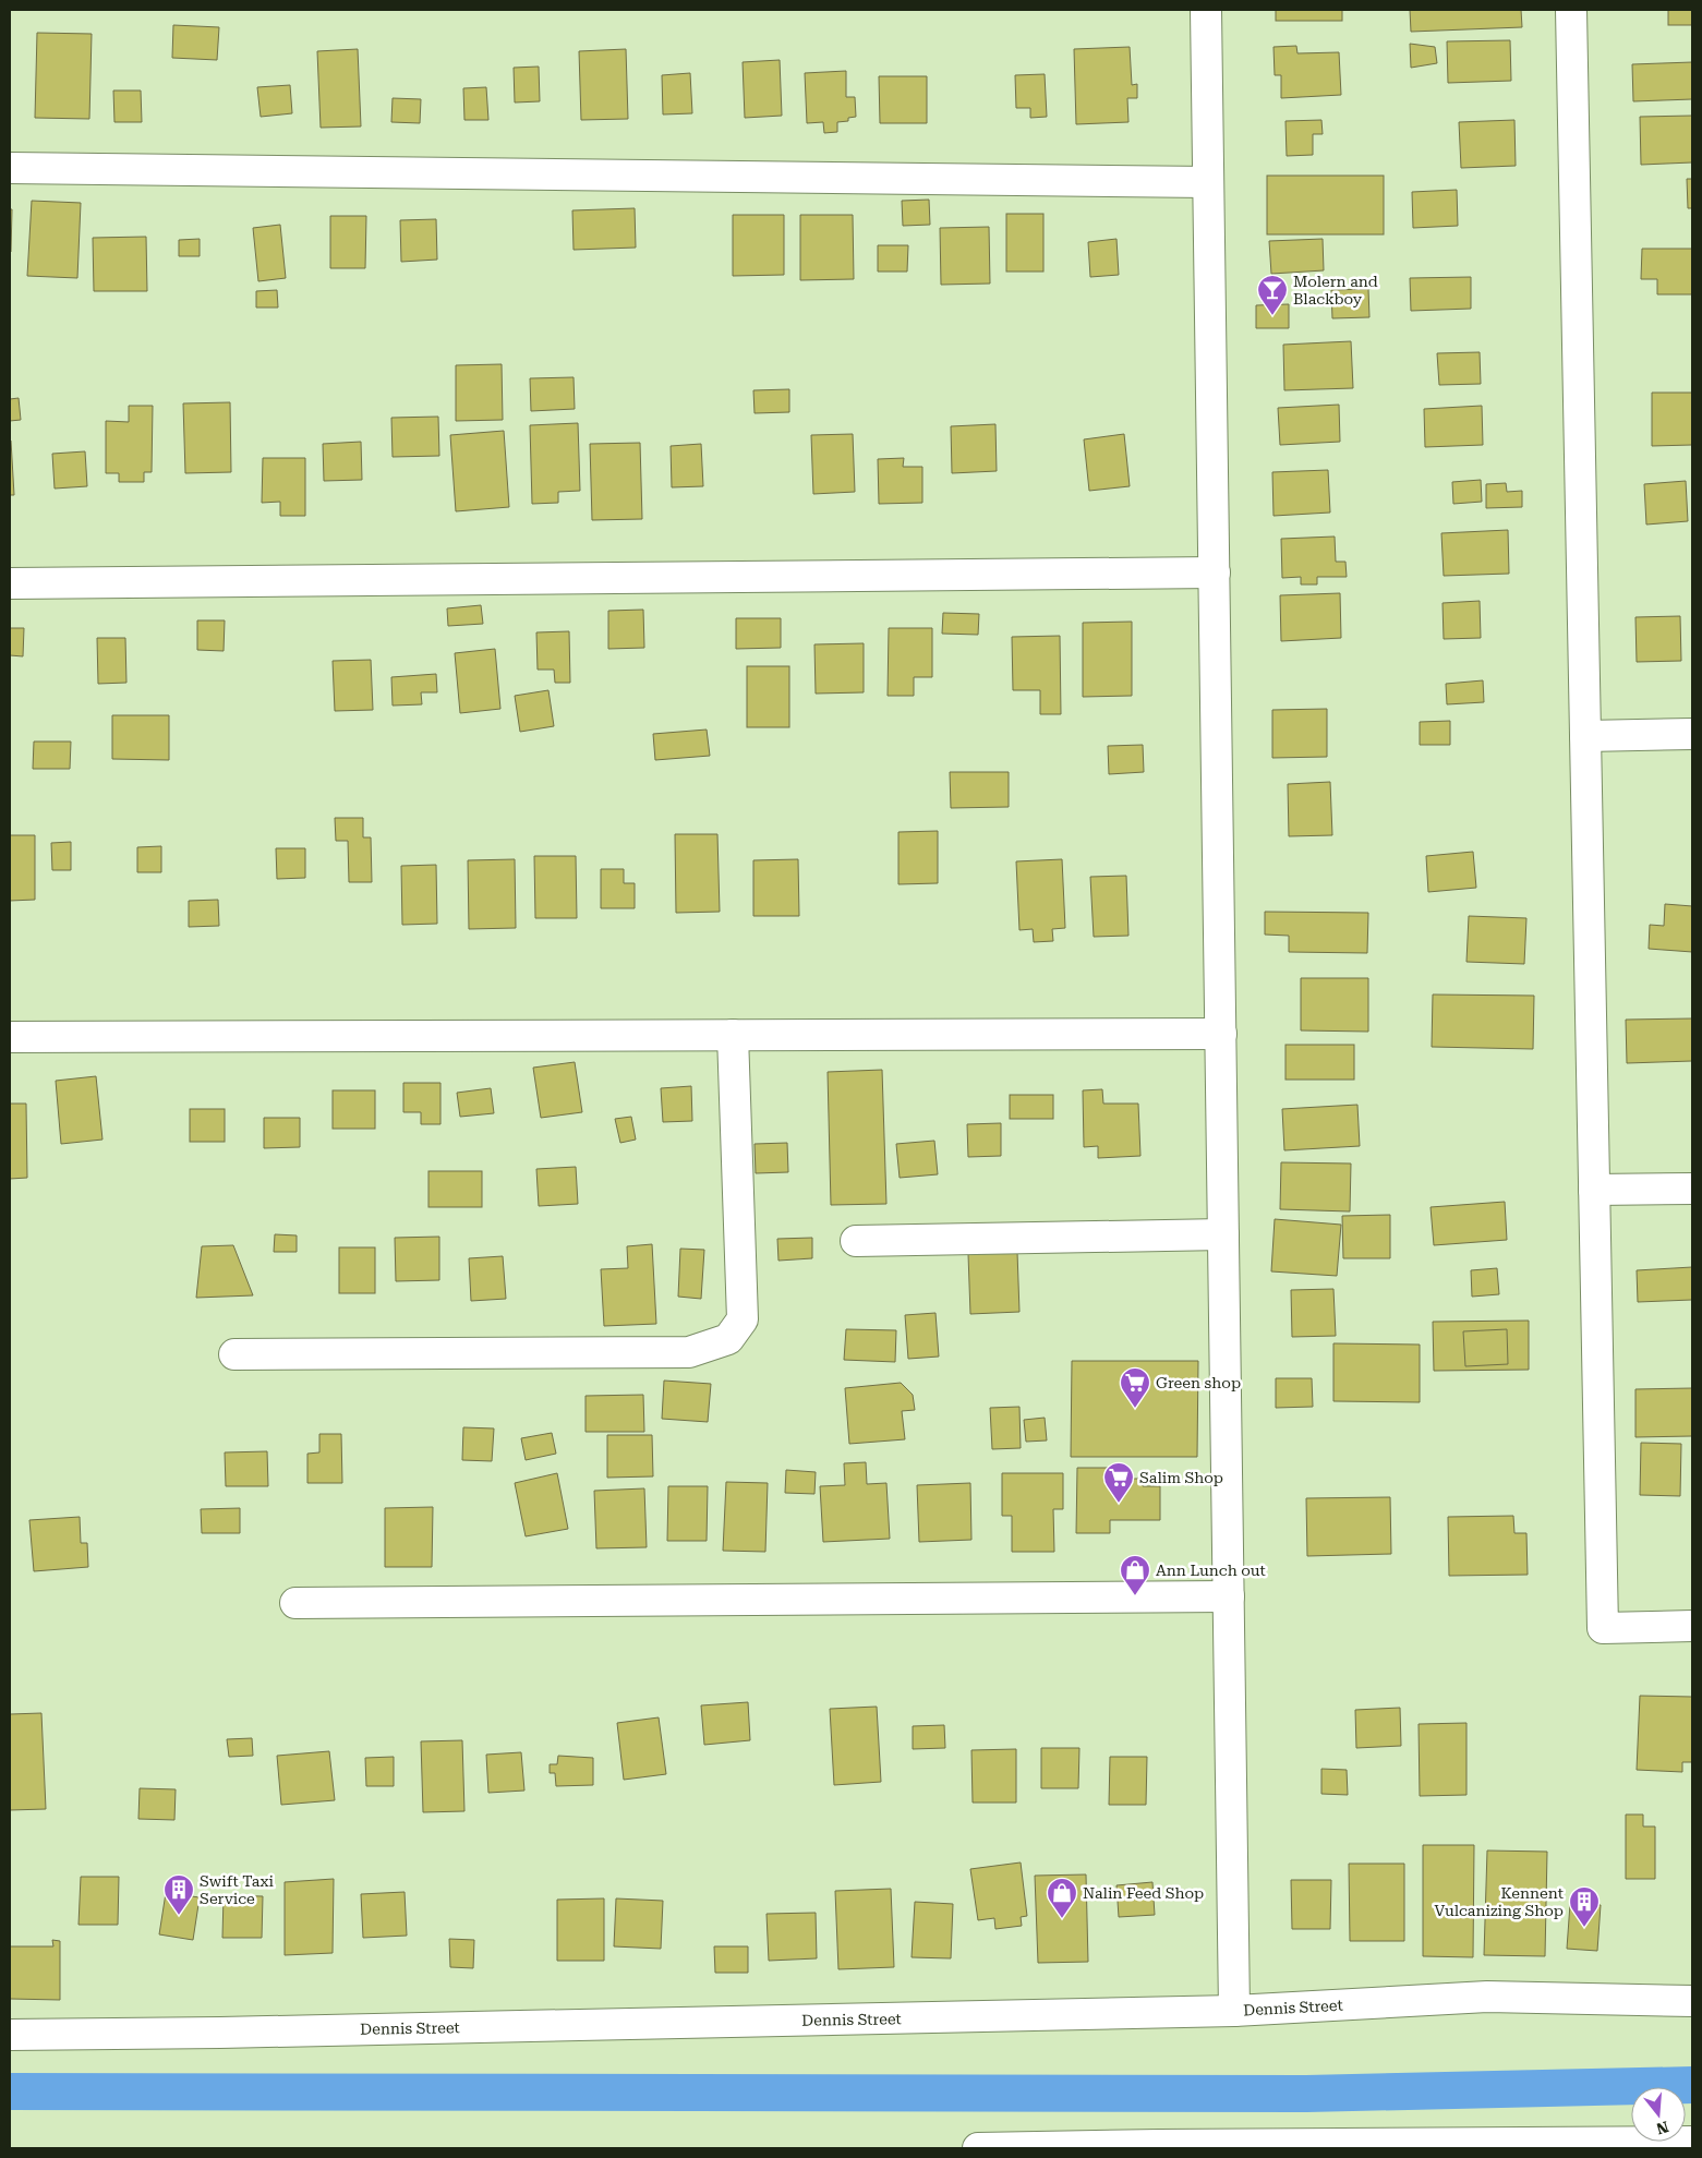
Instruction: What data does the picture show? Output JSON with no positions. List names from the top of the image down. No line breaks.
{"streets":{"street":["Dennis Street"]},"places":{"bar":["Molern and Blackboy"],"supermarket":["Green shop","Salim Shop"],"shop":["Ann Lunch out","Nalin Feed Shop"],"building":["Swift Taxi Service","Kennent Vulcanizing Shop"]},"north":"bottom"}
